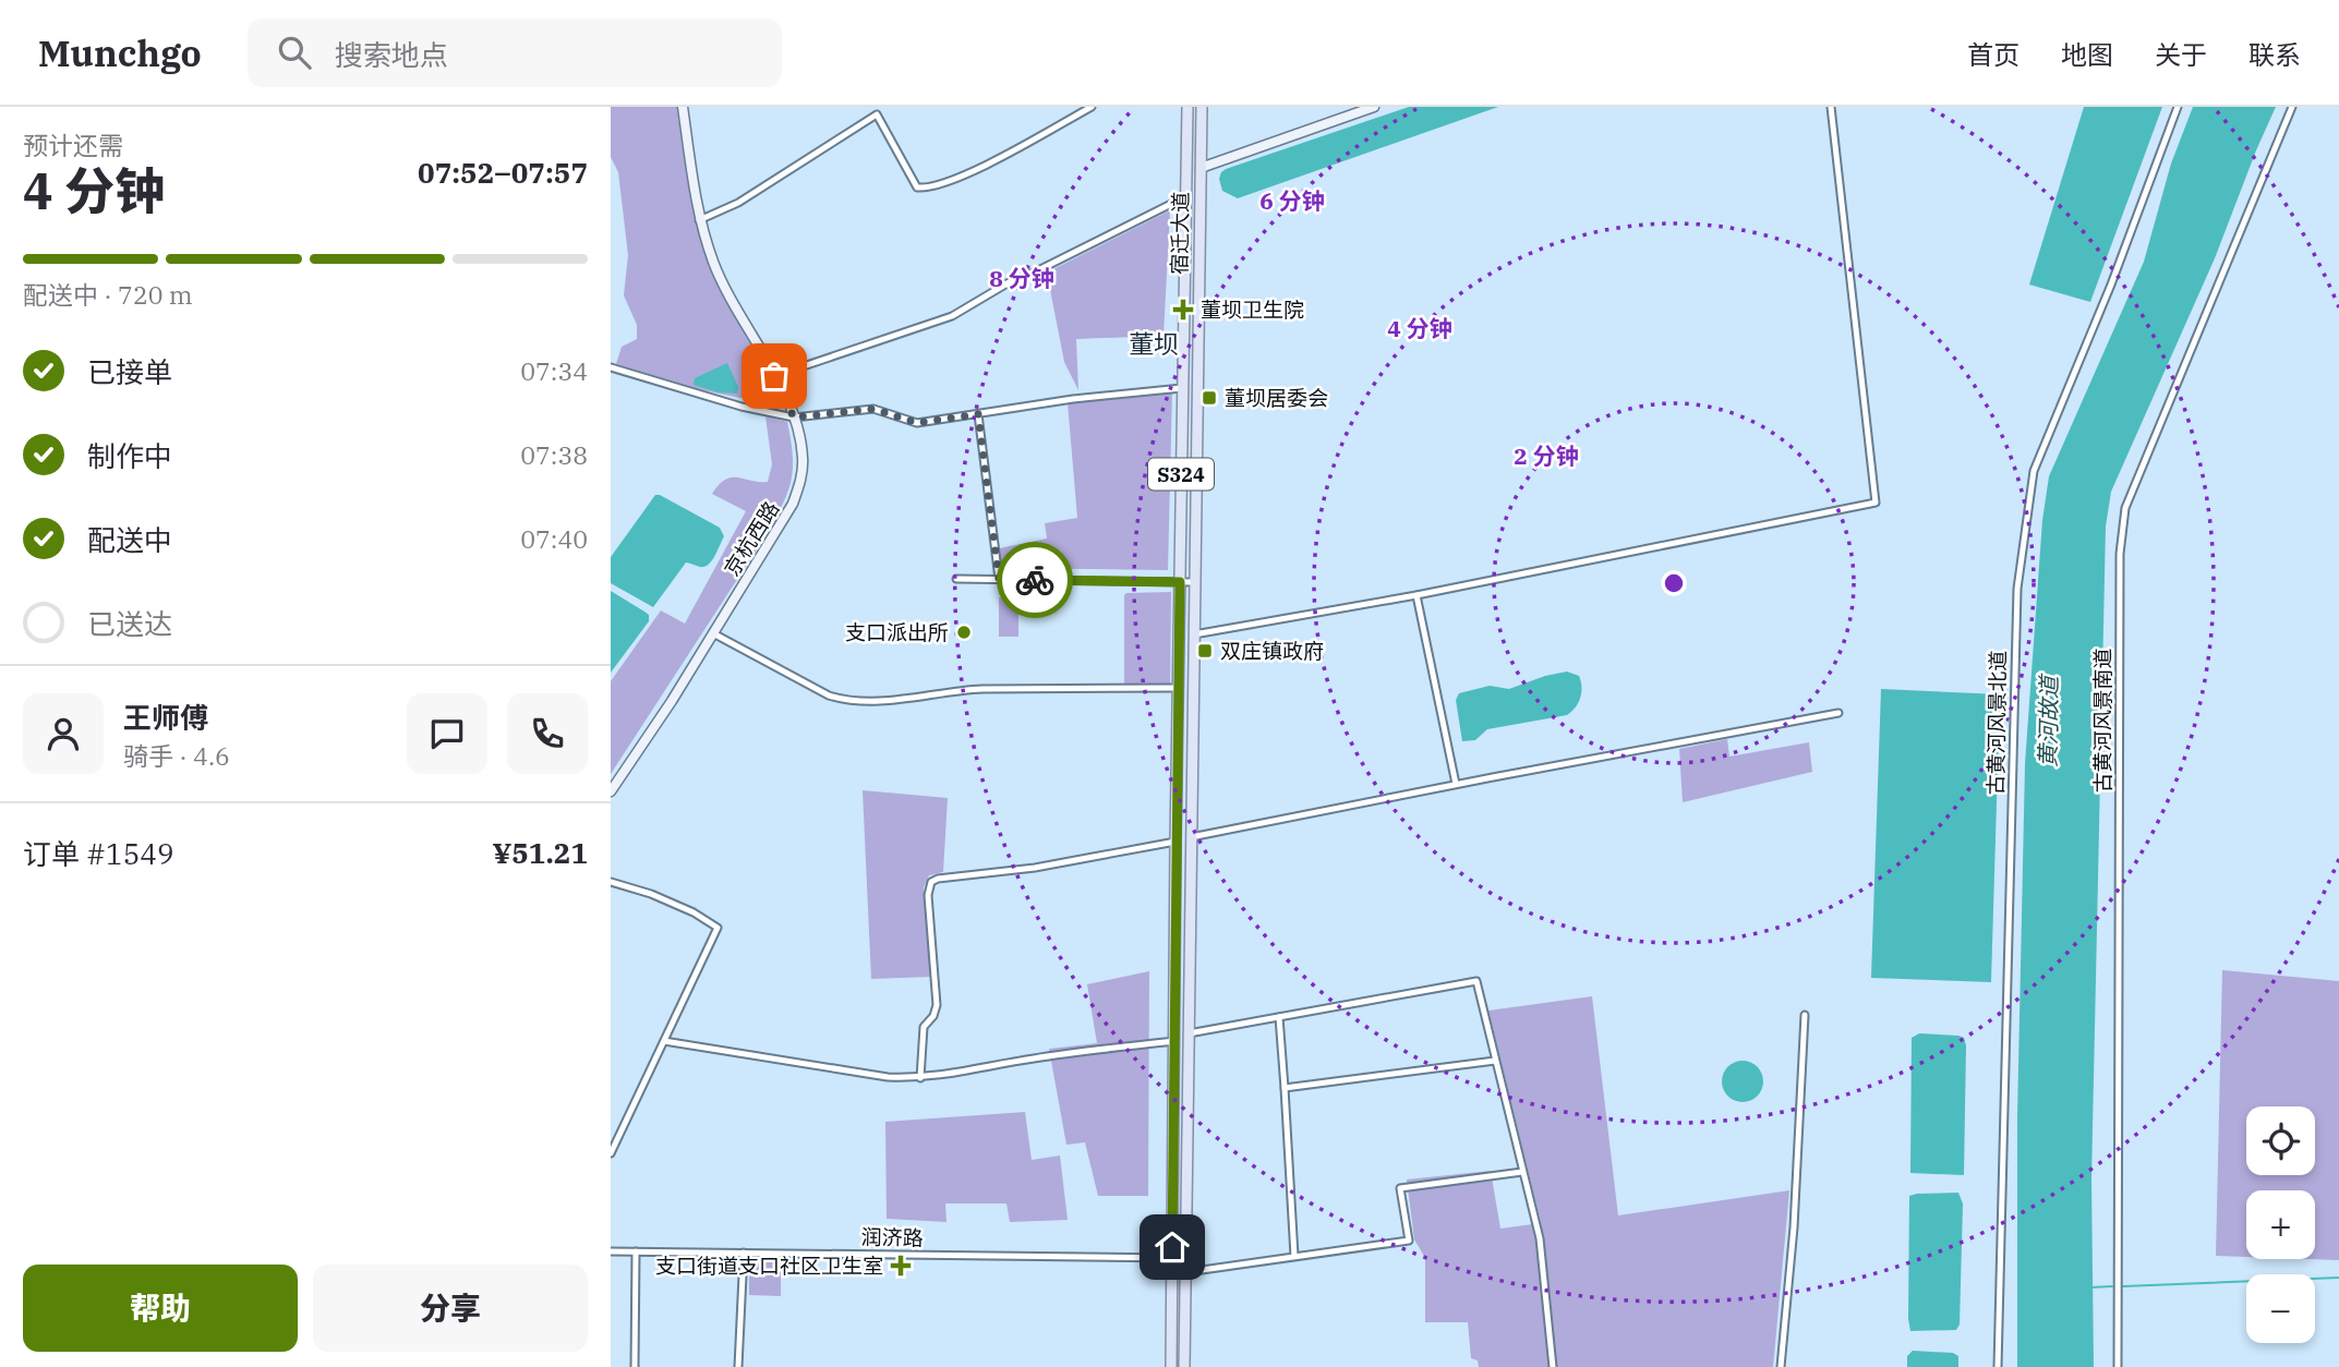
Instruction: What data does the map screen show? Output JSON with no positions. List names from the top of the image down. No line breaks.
{"streets":{"main road":["宿迁大道","S324","京杭西路"],"street":["古黄河风景南道","古黄河风景北道","润济路"]},"crossings":[["宿迁大道","润济路"]],"districts":["董坝"],"water":["黄河故道"],"places":{"health":["董坝卫生院","支口街道支口社区卫生室"],"transit":["董坝居委会","双庄镇政府"],"other":["支口派出所"]},"page":{"header":"Munchgo","search":"搜索地点","nav":["首页","地图","关于","联系"],"heading":["4 分钟","预计还需","07:52–07:57"],"panel":["王师傅","骑手 · 4.6","订单 #1549","¥51.21"],"bar":"配送中 · 720 m","list":[["已接单","07:34"],["制作中","07:38"],["配送中","07:40"],"已送达"],"map_buttons":["+","−"],"buttons":["帮助","分享"]},"rings":["6 分钟","8 分钟","4 分钟","2 分钟"]}
